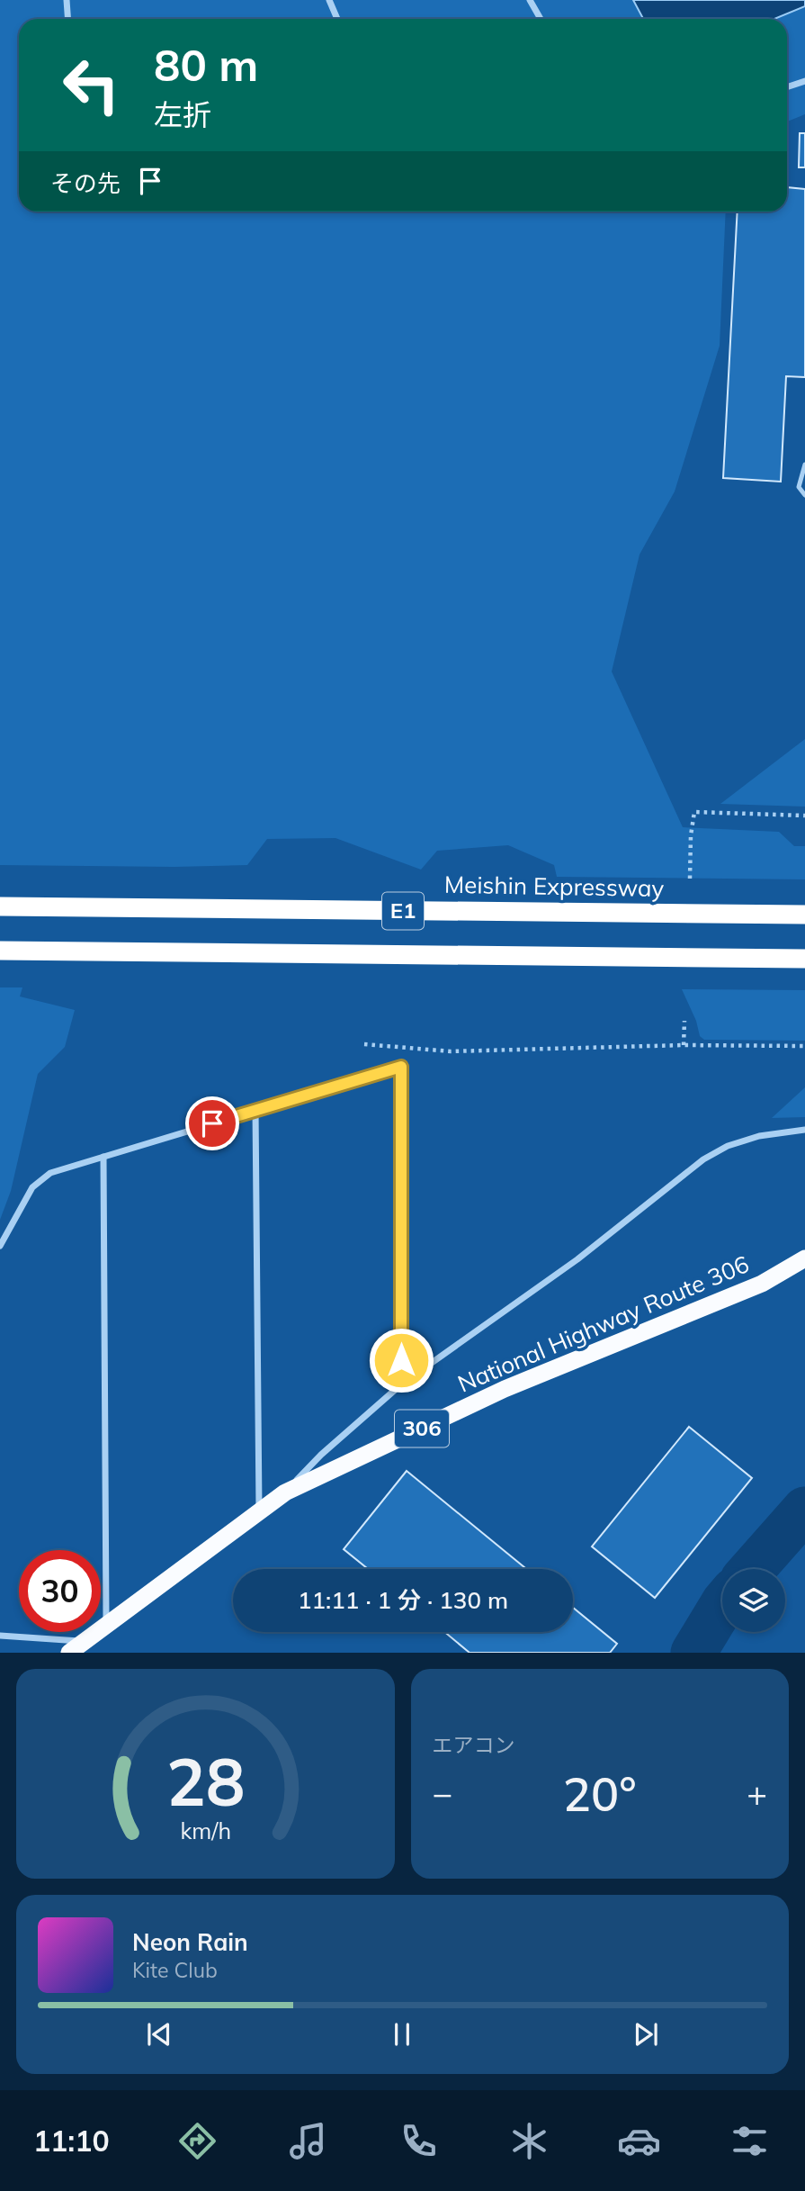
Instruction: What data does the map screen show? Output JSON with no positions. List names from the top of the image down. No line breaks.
{"streets":{"highway":["Meishin Expressway","E1","National Highway Route 306","306"]},"page":{"turn":["80 m","左折"],"then":"その先","limit":"30","trip":"11:11 · 1 分 · 130 m","tile":"エアコン","heat":["−","20°","+"],"song":["Neon Rain","Kite Club"],"tabs":"11:10","gauge":["28","km/h"]}}
